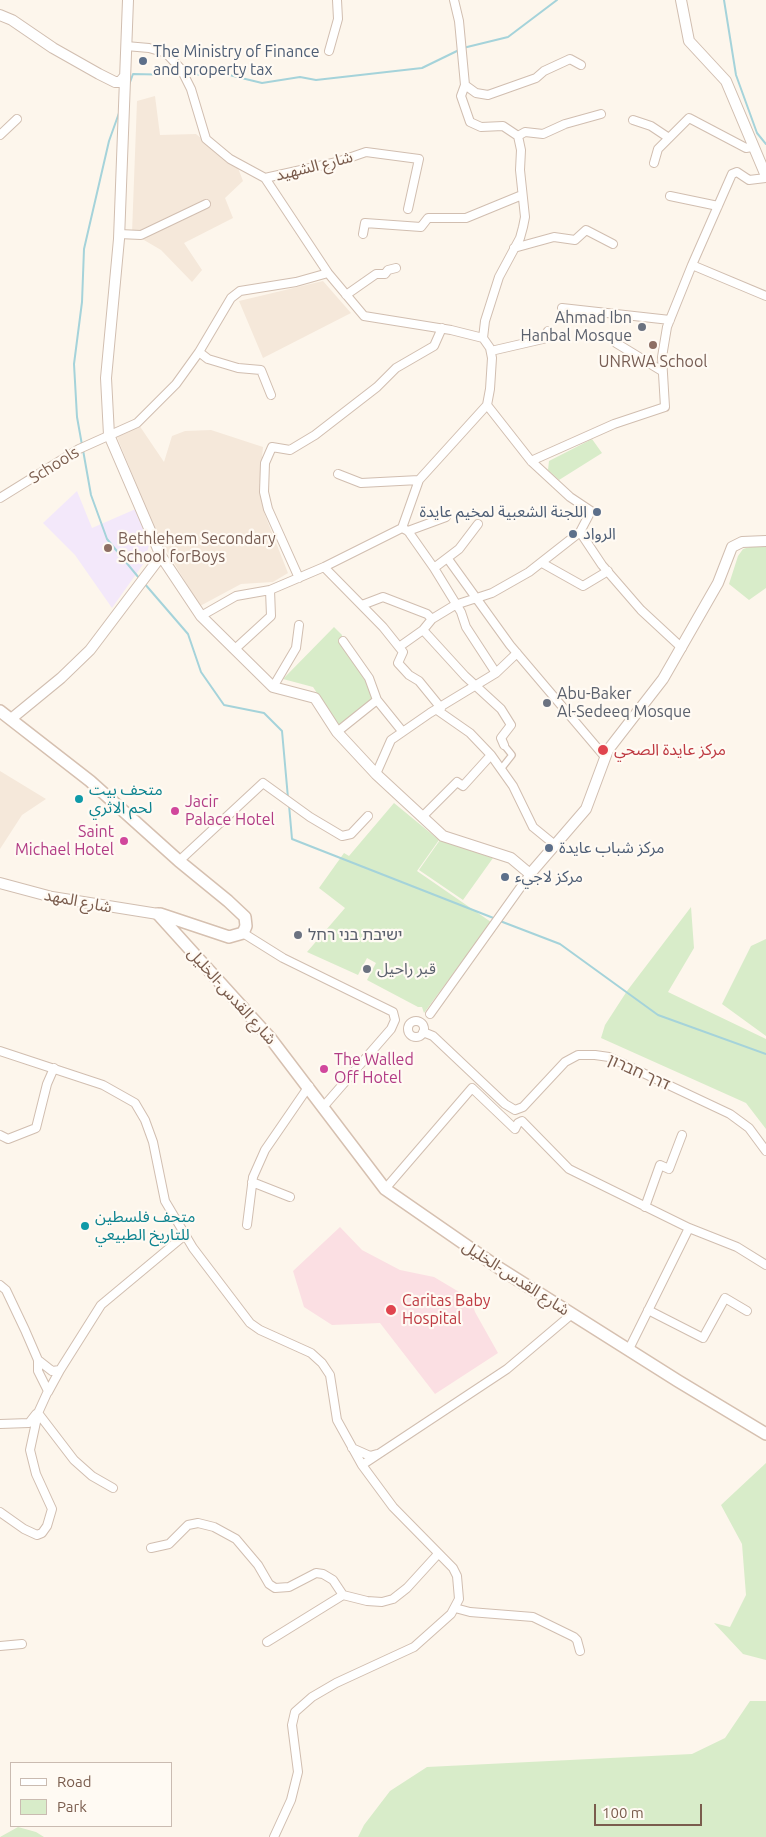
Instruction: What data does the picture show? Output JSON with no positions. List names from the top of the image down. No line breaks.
{"streets":{"main road":["شارع القدس-الخليل"],"street":["شارع الشهيد","Schools","شارع المهد","דרך חברון"]},"crossings":[["شارع المهد","شارع القدس-الخليل"]],"places":["The Ministry of Finance and property tax","Ahmad Ibn Hanbal Mosque","UNRWA School","اللجنة الشعبية لمخيم عايدة","الرواد","Bethlehem Secondary School forBoys","Abu-Baker Al-Sedeeq Mosque","مركز عايدة الصحي","متحف بيت لحم الاثري","Jacir Palace Hotel","Saint Michael Hotel","مركز شباب عايدة","مركز لاجيء","ישיבת בני רחל","قبر راحيل","The Walled Off Hotel","متحف فلسطين للتاريخ الطبيعي","Caritas Baby Hospital"],"legend":["Road","Park"],"scale_bar":"100 m"}
